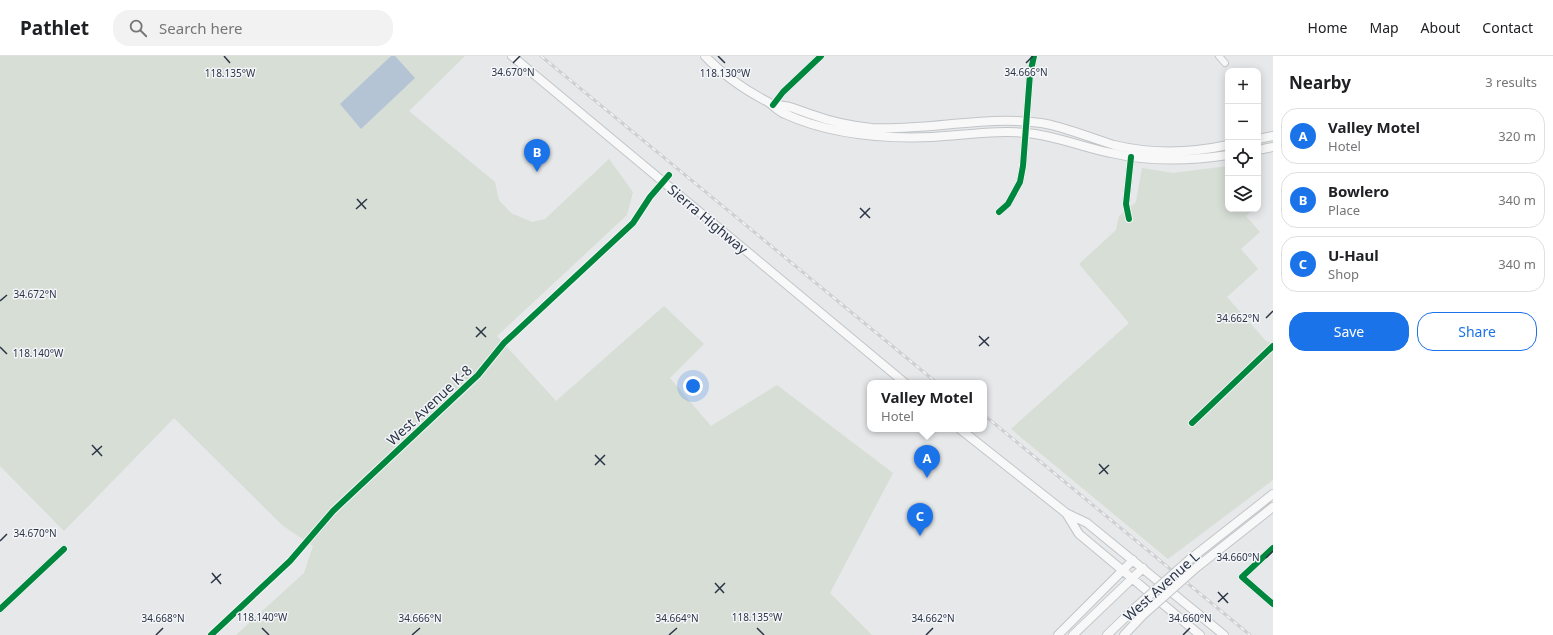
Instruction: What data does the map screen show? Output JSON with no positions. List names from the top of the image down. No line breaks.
{"streets":{"main road":["Sierra Highway","West Avenue L"],"cycle path":["West Avenue K-8"]},"page":{"header":"Pathlet","search":"Search here","nav":["Home","Map","About","Contact"],"heading":["Nearby","3 results"],"map_buttons":["+","−"],"list":[{"mark":"A","name":"Valley Motel","note":"Hotel","value":"320 m"},{"mark":"B","name":"Bowlero","note":"Place","value":"340 m"},{"mark":"C","name":"U-Haul","note":"Shop","value":"340 m"}],"pins":["B","A","C"],"buttons":["Save","Share"],"popup":["Valley Motel","Hotel"]},"coordinates":["34.670°N","34.666°N","118.130°W","118.135°W","34.672°N","34.662°N","118.140°W","34.660°N","34.668°N","34.664°N"]}
